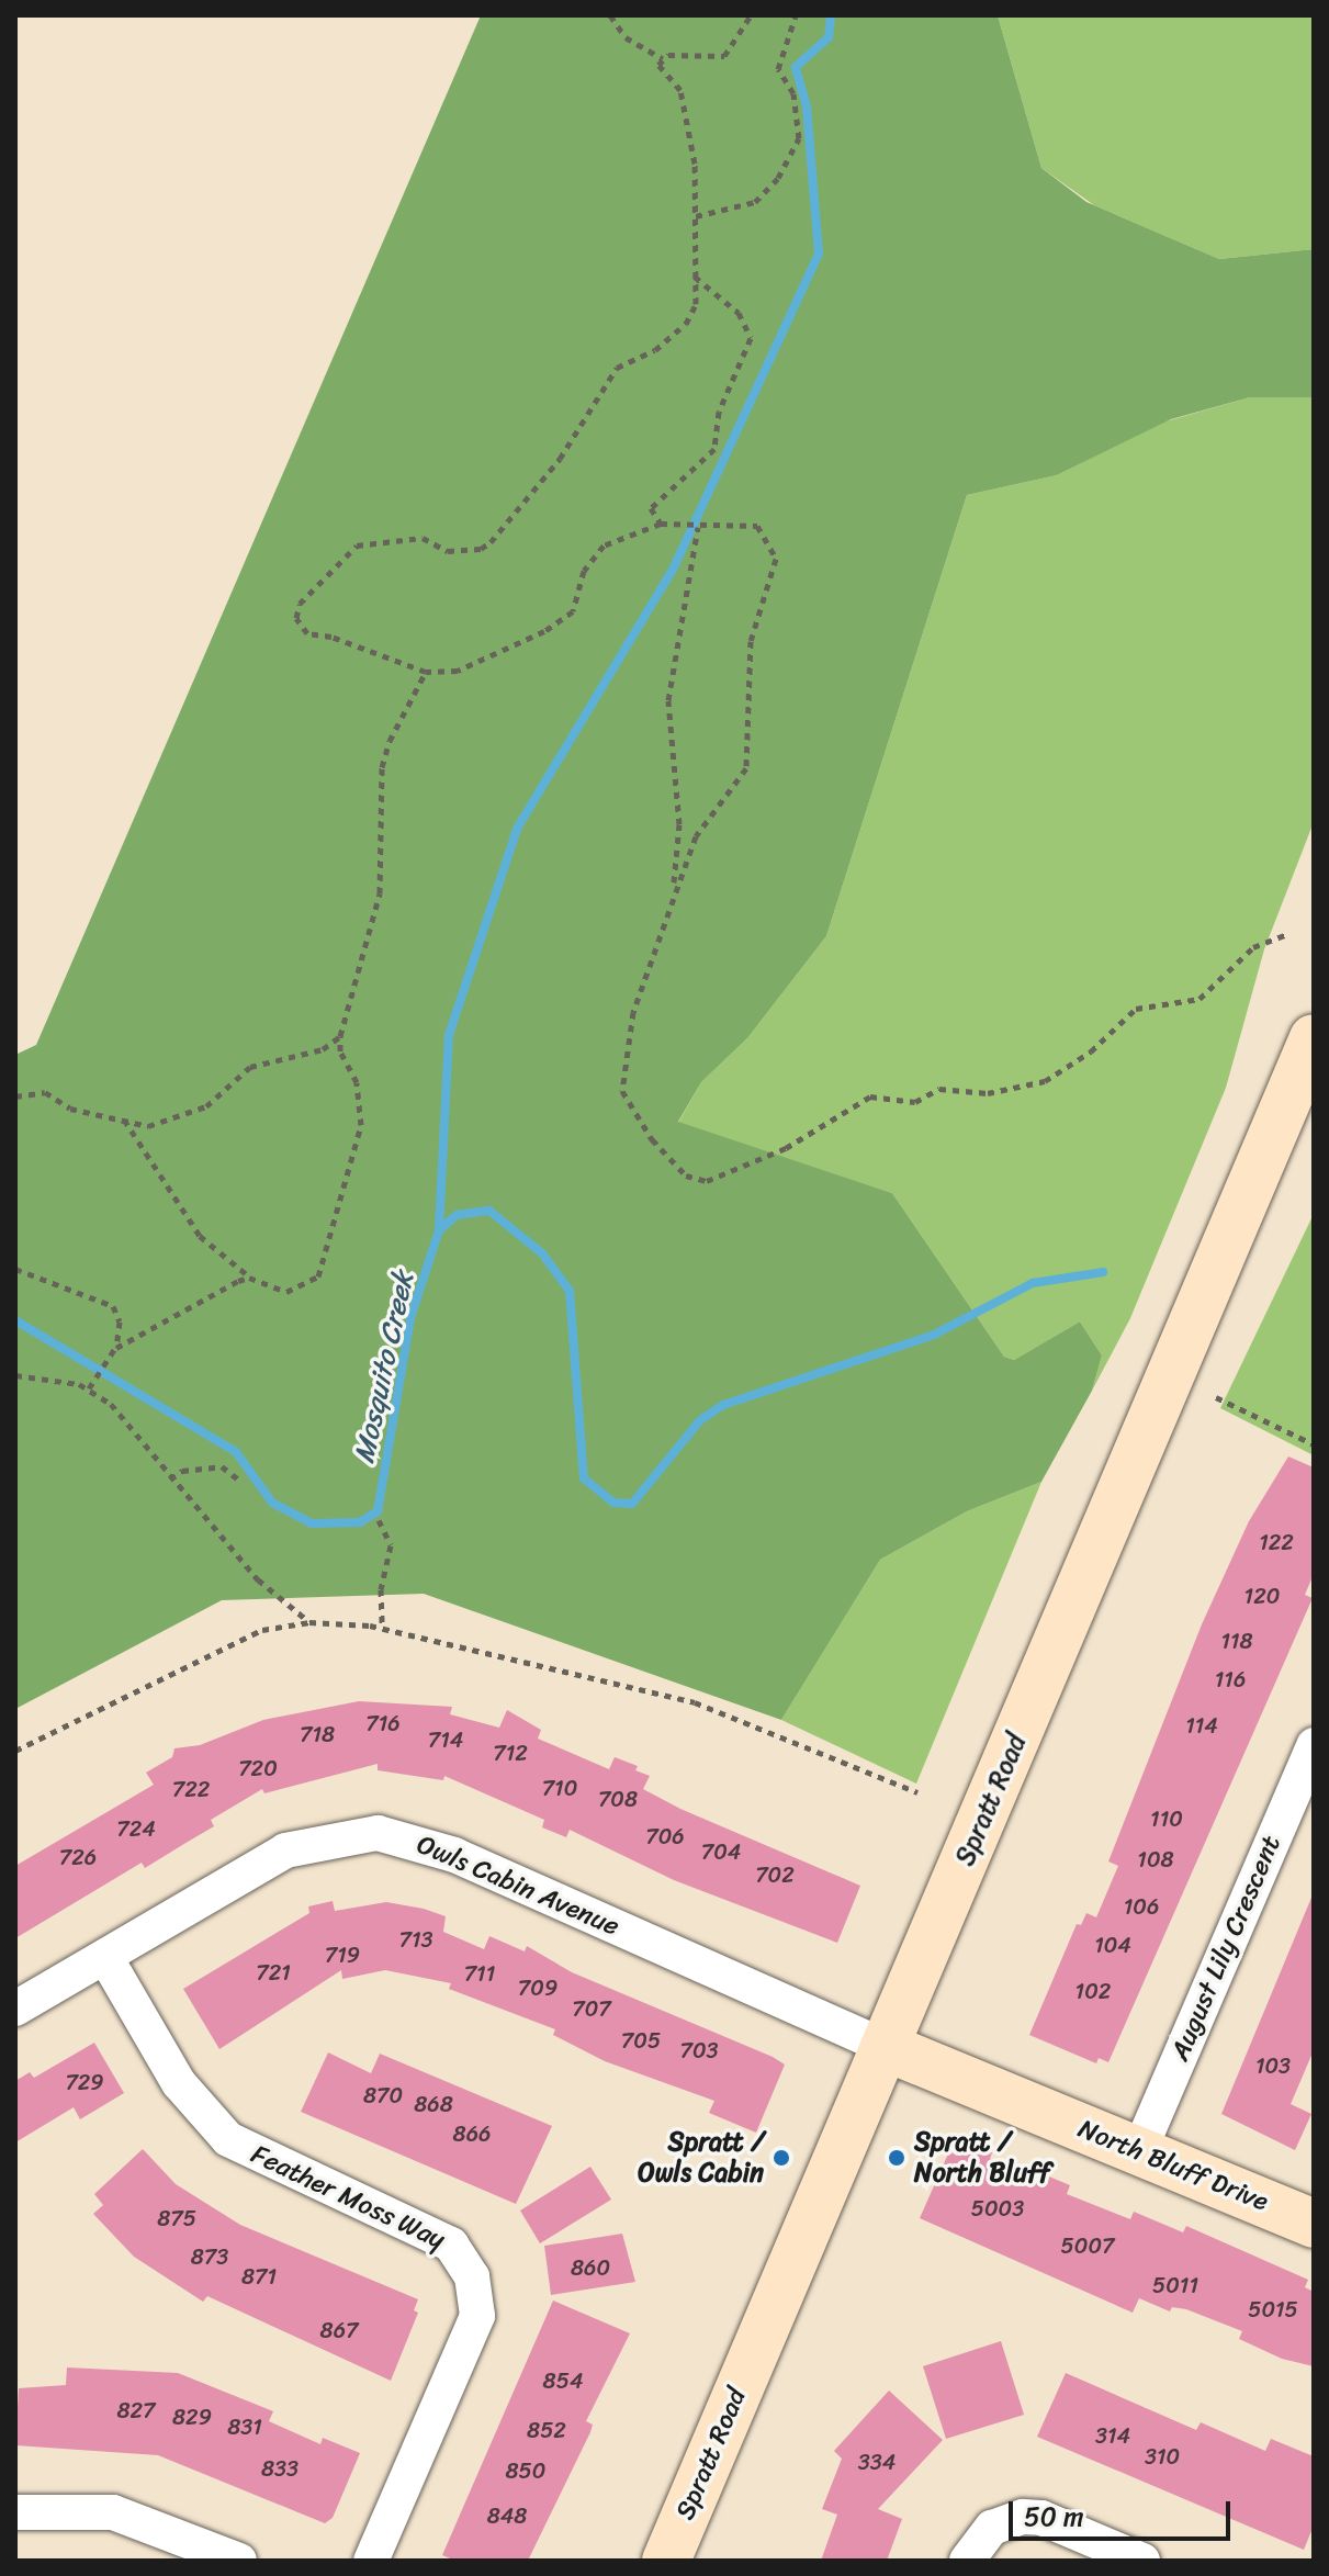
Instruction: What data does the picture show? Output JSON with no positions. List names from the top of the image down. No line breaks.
{"streets":{"street":["Spratt Road","Owls Cabin Avenue","August Lily Crescent","North Bluff Drive","Feather Moss Way"]},"crossings":[["Spratt Road","Owls Cabin Avenue"],["Spratt Road","North Bluff Drive"],["Owls Cabin Avenue","North Bluff Drive"],["Owls Cabin Avenue","Feather Moss Way"],["August Lily Crescent","North Bluff Drive"]],"water":["Mosquito Creek"],"places":["Spratt / Owls Cabin","Spratt / North Bluff"],"house_numbers":["122","120","118","116","716","114","718","714","712","720","710","722","708","110","724","706","704","726","108","702","106","713","104","719","721","711","709","102","707","705","703","103","729","870","868","866","5003","875","5007","873","860","871","5011","5015","867","854","827","829","831","852","314","310","334","833","850","848"],"scale_bar":"50 m"}
